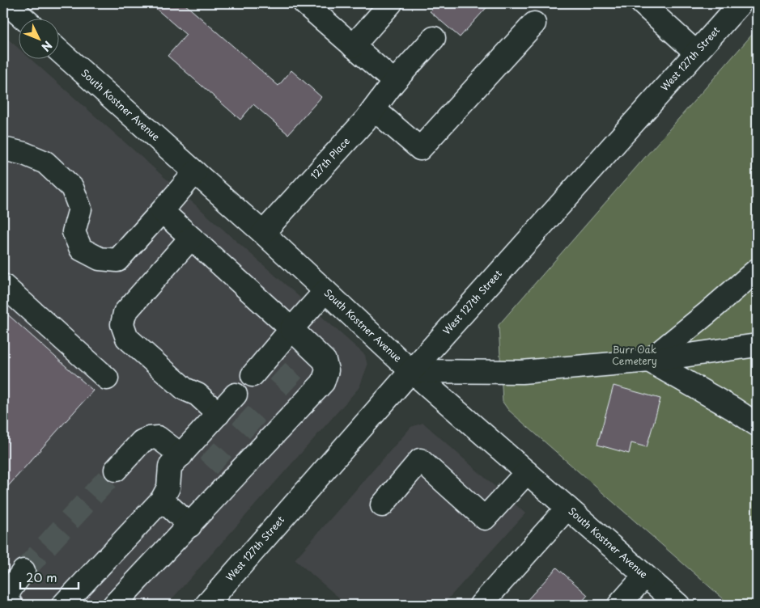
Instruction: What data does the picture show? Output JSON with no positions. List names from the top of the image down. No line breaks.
{"streets":{"street":["West 127th Street","South Kostner Avenue","127th Place"]},"crossings":[["West 127th Street","South Kostner Avenue"],["South Kostner Avenue","127th Place"]],"parks":["Burr Oak Cemetery"],"scale_bar":"20 m","north":"bottom right"}
